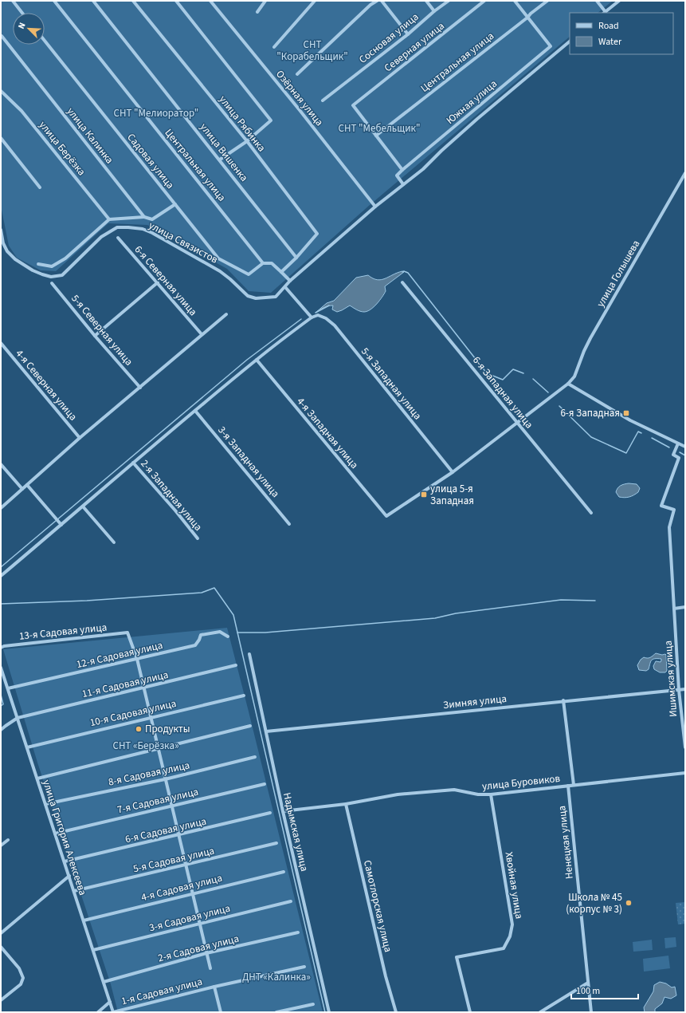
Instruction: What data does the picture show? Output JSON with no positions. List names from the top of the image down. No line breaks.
{"streets":{"street":["Сосновая улица","Северная улица","Центральная улица","Озёрная улица","Южная улица","улица Рябинка","улица Калинка","улица Берёзка","улица Вишенка","Садовая улица","улица Связистов","улица Голышева","6-я Северная улица","5-я Северная улица","5-я Западная улица","4-я Северная улица","6-я Западная улица","4-я Западная улица","3-я Западная улица","2-я Западная улица","13-я Садовая улица","12-я Садовая улица","Ишимская улица","11-я Садовая улица","Зимняя улица","10-я Садовая улица","8-я Садовая улица","улица Буровиков","7-я Садовая улица","6-я Садовая улица","Надымская улица","улица Григория Алексеева","Ненецкая улица","5-я Садовая улица","Хвойная улица","4-я Садовая улица","Самотлорская улица","3-я Садовая улица","2-я Садовая улица","1-я Садовая улица"]},"crossings":[["Северная улица","Центральная улица"],["Центральная улица","Южная улица"],["Центральная улица","Садовая улица"],["улица Рябинка","улица Вишенка"],["улица Голышева","5-я Западная улица"],["улица Голышева","6-я Западная улица"],["улица Голышева","4-я Западная улица"],["13-я Садовая улица","12-я Садовая улица"],["12-я Садовая улица","улица Григория Алексеева"],["Ишимская улица","Зимняя улица"],["11-я Садовая улица","улица Григория Алексеева"],["Зимняя улица","Надымская улица"],["10-я Садовая улица","улица Григория Алексеева"],["8-я Садовая улица","улица Григория Алексеева"],["улица Буровиков","Надымская улица"],["улица Буровиков","Ненецкая улица"],["улица Буровиков","Хвойная улица"],["улица Буровиков","Самотлорская улица"],["7-я Садовая улица","улица Григория Алексеева"],["6-я Садовая улица","улица Григория Алексеева"],["улица Григория Алексеева","5-я Садовая улица"],["улица Григория Алексеева","4-я Садовая улица"],["улица Григория Алексеева","3-я Садовая улица"],["улица Григория Алексеева","2-я Садовая улица"],["улица Григория Алексеева","1-я Садовая улица"]],"parks":["СНТ \"Корабельщик\"","СНТ \"Мелиоратор\"","СНТ \"Мебельщик\"","СНТ «Берёзка»","ДНТ «Калинка»"],"places":{"transit":["6-я Западная","улица 5-я Западная"],"other":["Продукты","Школа № 45 (корпус № 3)"]},"legend":["Road","Water"],"scale_bar":"100 m","north":"top left"}
